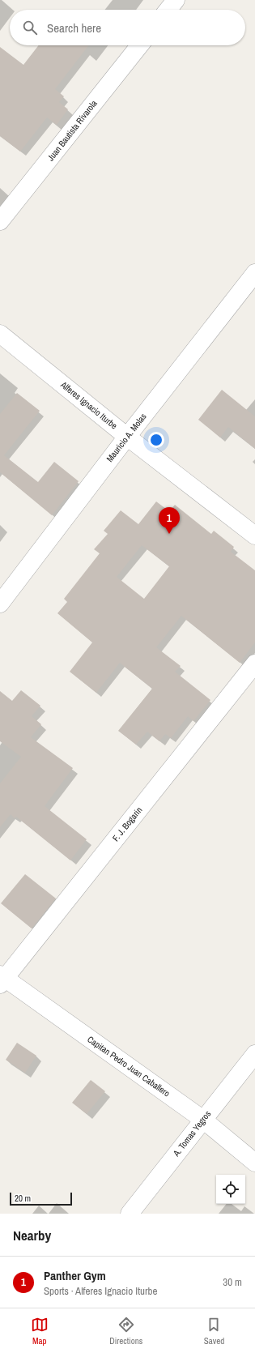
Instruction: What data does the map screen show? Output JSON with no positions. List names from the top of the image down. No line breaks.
{"streets":{"street":["Juan Bautista Rivarola","Alferes Ignacio Iturbe","Mauricio A. Molas","F. J. Bogarin","Capitan Pedro Juan Caballero","A. Tomas Yegros"]},"crossings":[["Alferes Ignacio Iturbe","Mauricio A. Molas"],["F. J. Bogarin","Capitan Pedro Juan Caballero"],["Capitan Pedro Juan Caballero","A. Tomas Yegros"]],"scale_bar":"20 m","page":{"search":"Search here","pins":"1","scale":"20 m","heading":"Nearby","list":[{"mark":"1","name":"Panther Gym","note":"Sports · Alferes Ignacio Iturbe","value":"30 m"}],"nav":["Map","Directions","Saved"]}}
